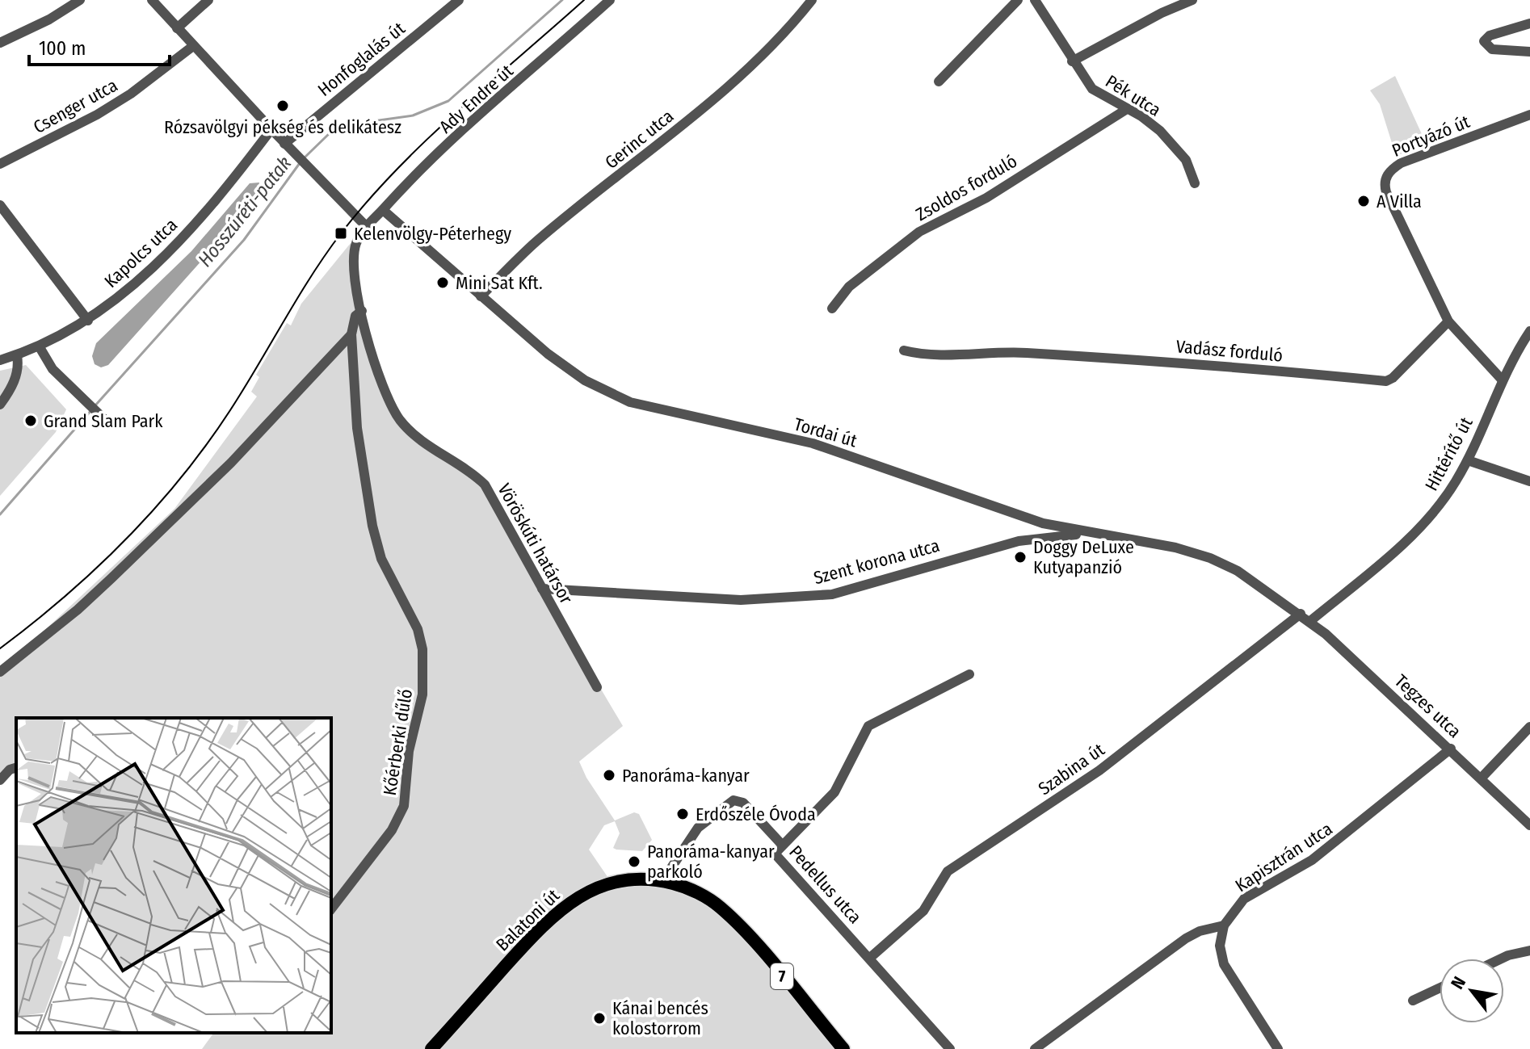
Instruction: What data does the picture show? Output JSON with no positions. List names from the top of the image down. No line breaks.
{"streets":{"main road":["Balatoni út","7"],"street":["Honfoglalás út","Pék utca","Ady Endre út","Csenger utca","Portyázó út","Gerinc utca","Zsoldos forduló","Kapolcs utca","Vadász forduló","Tordai út","Hittérítő út","Vöröskúti határsor","Szent korona utca","Tegzes utca","Kőérberki dűlő","Szabina út","Kapisztrán utca","Pedellus utca"]},"crossings":[["Pék utca","Zsoldos forduló"],["Ady Endre út","Tordai út"],["Ady Endre út","Vöröskúti határsor"],["Portyázó út","Vadász forduló"],["Gerinc utca","Tordai út"],["Tordai út","Szent korona utca"],["Tordai út","Tegzes utca"],["Tordai út","Szabina út"],["Hittérítő út","Tegzes utca"],["Vöröskúti határsor","Szent korona utca"],["Vöröskúti határsor","Kőérberki dűlő"],["Tegzes utca","Szabina út"],["Tegzes utca","Kapisztrán utca"],["Szabina út","Pedellus utca"],["Pedellus utca","Balatoni út"]],"water":["Hosszúréti-patak"],"places":{"other":["Rózsavölgyi pékség és delikátesz","A Villa","Mini Sat Kft.","Grand Slam Park","Doggy DeLuxe Kutyapanzió","Panoráma-kanyar","Erdőszéle Óvoda","Panoráma-kanyar parkoló","Kánai bencés kolostorrom"],"transit":["Kelenvölgy-Péterhegy"]},"scale_bar":"100 m","north":"top left"}
